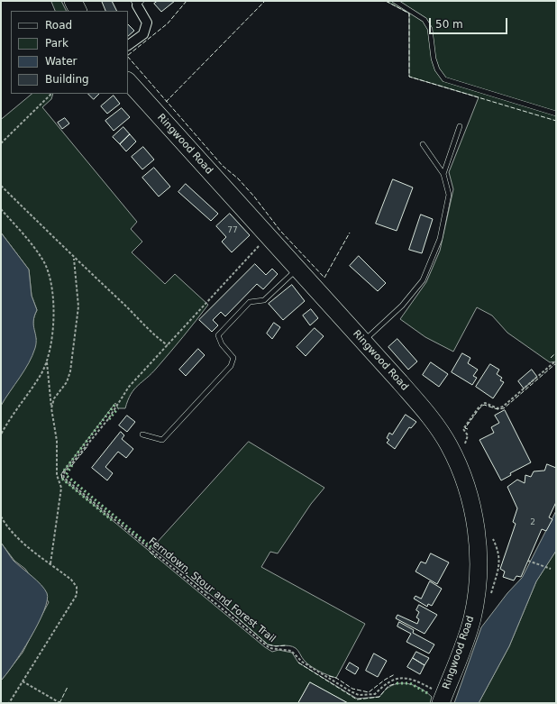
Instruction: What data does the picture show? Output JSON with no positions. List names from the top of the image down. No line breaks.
{"streets":{"highway":["Ringwood Road"],"path":["Ferndown, Stour and Forest Trail"]},"crossings":[["Ringwood Road","Ferndown, Stour and Forest Trail"]],"house_numbers":["77","2"],"legend":["Road","Park","Water","Building"],"scale_bar":"50 m"}
